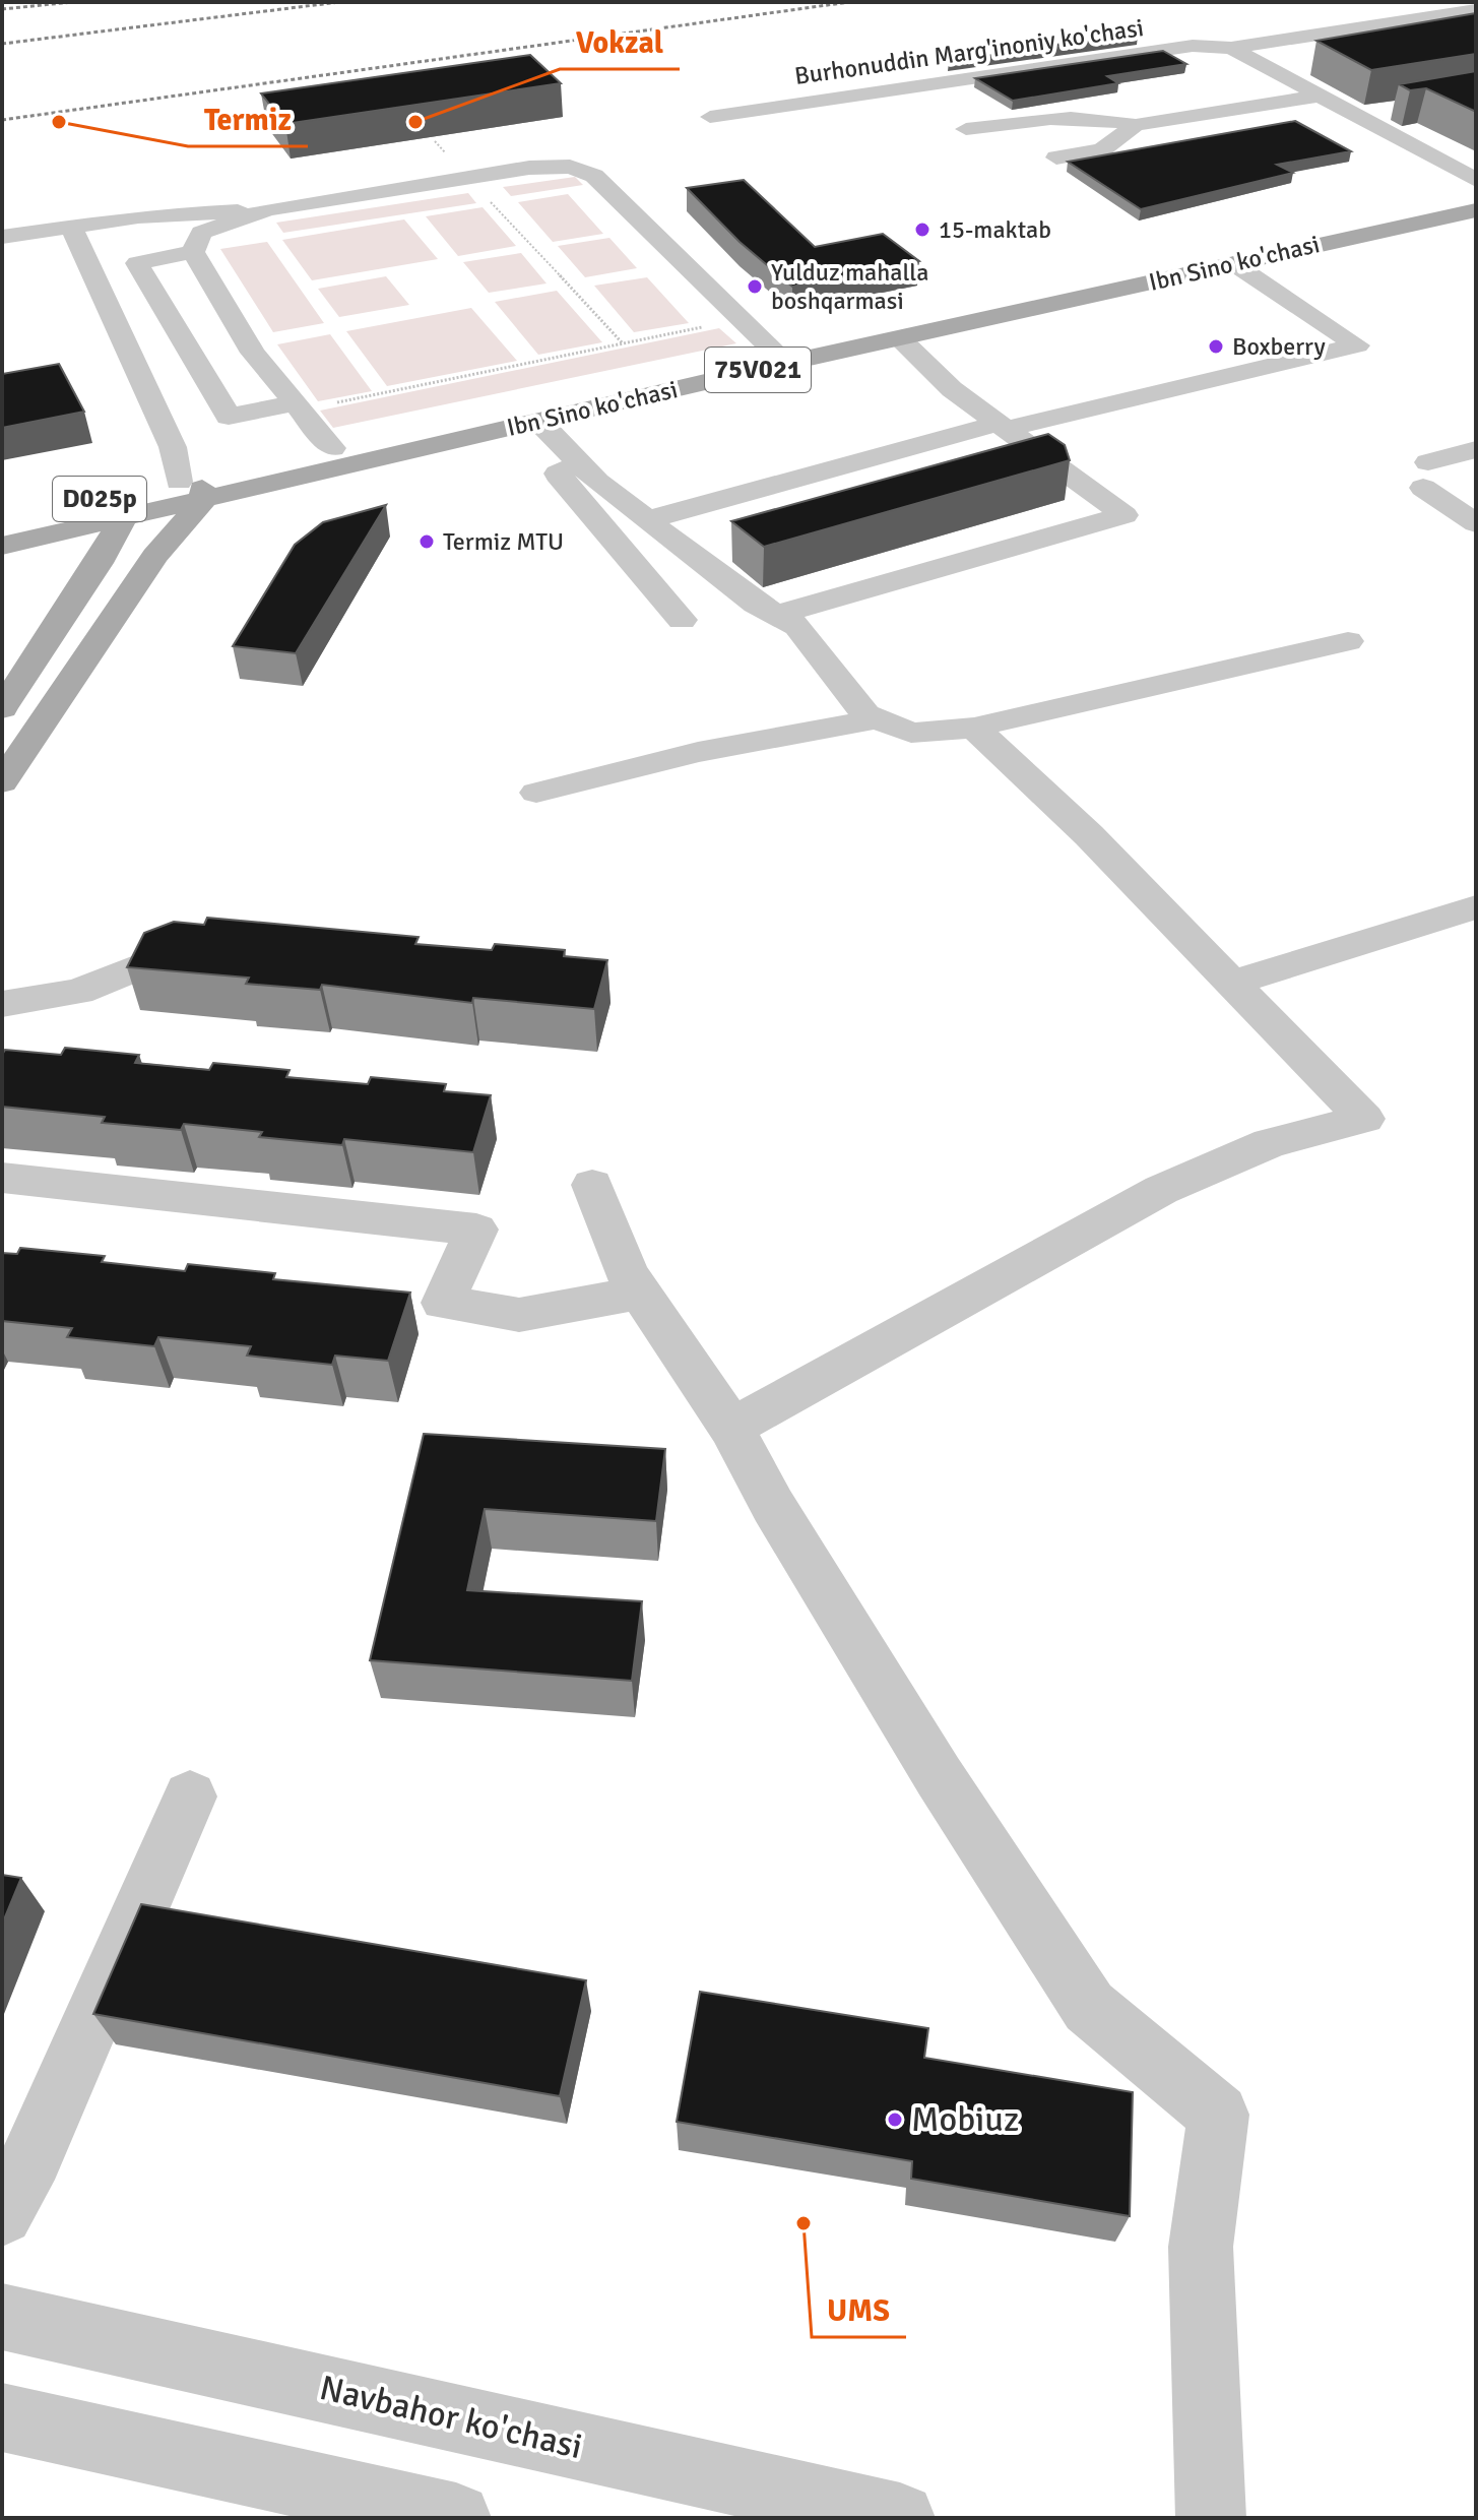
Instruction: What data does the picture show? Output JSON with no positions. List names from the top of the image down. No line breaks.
{"streets":{"main road":["Ibn Sino ko'chasi","75V021","D025p"],"street":["Burhonuddin Marg'inoniy ko'chasi","Navbahor ko'chasi"]},"crossings":[["Ibn Sino ko'chasi","D025p"]],"places":["Termiz","Vokzal","15-maktab","Yulduz mahalla boshqarmasi","Boxberry","Termiz MTU","Mobiuz","UMS"]}
